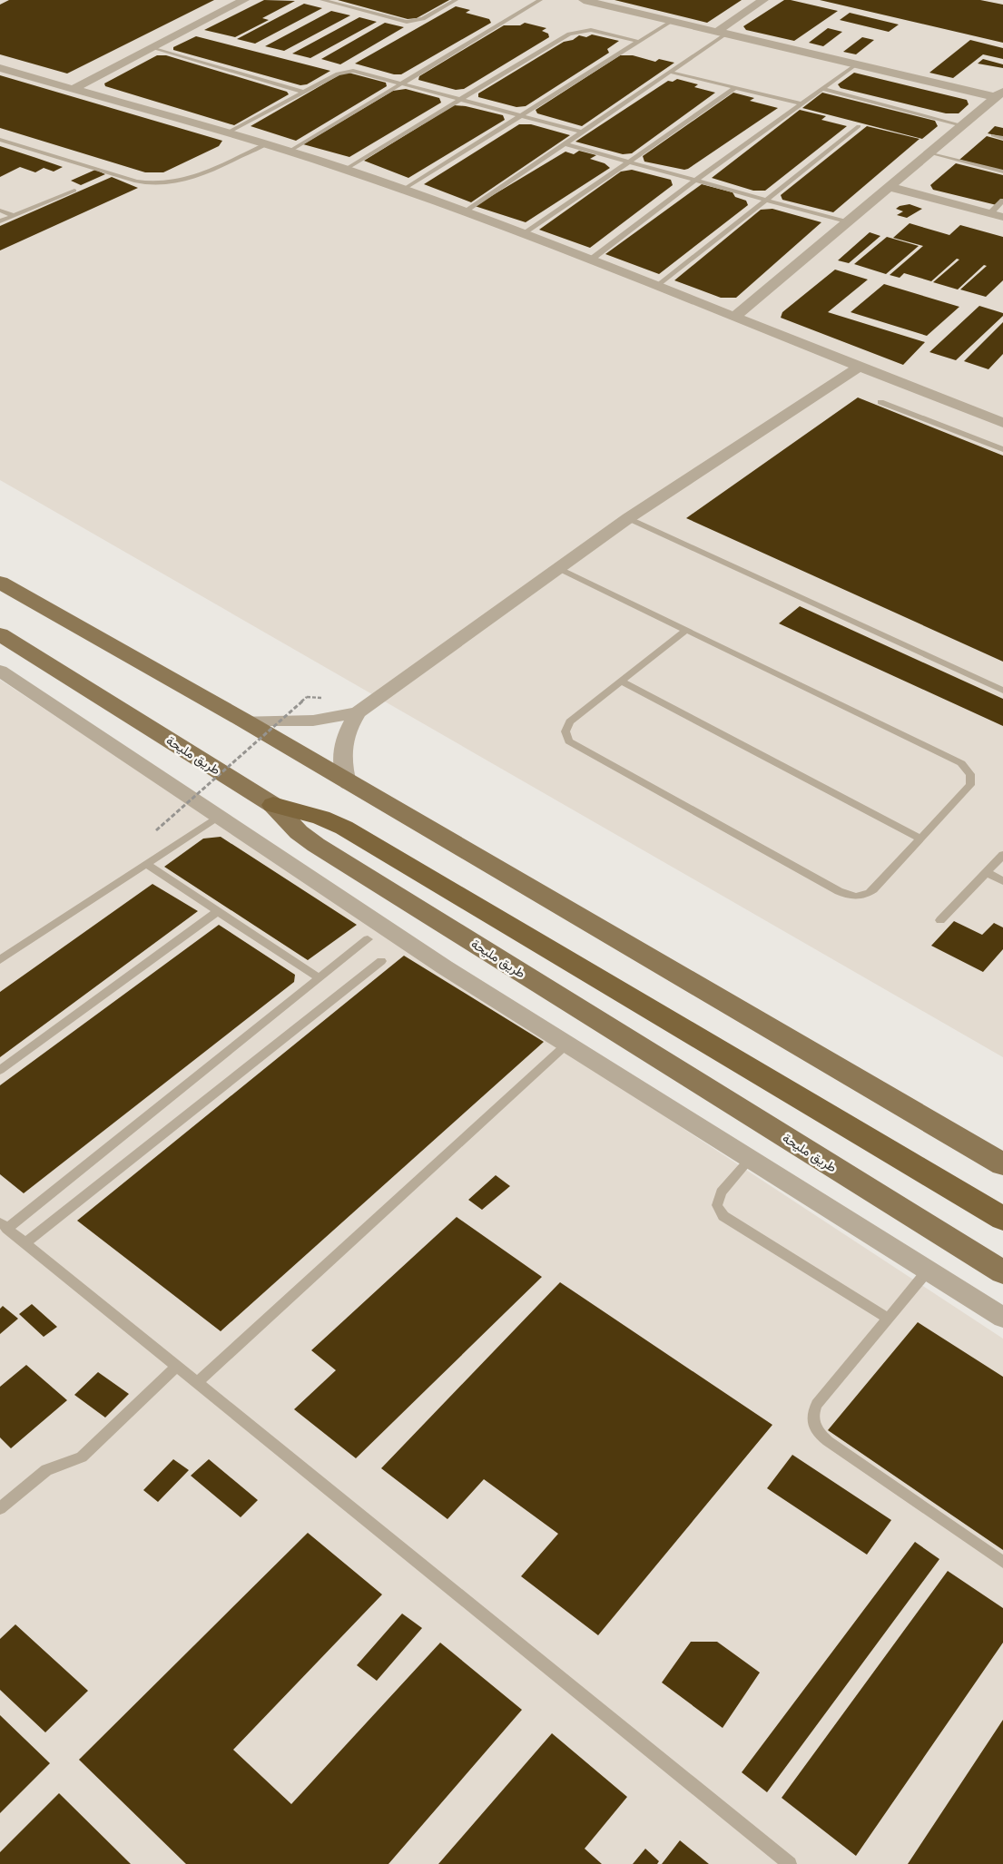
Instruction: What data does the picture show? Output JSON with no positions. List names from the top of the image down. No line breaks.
{"streets":{"main road":["طريق مليحة"]}}
